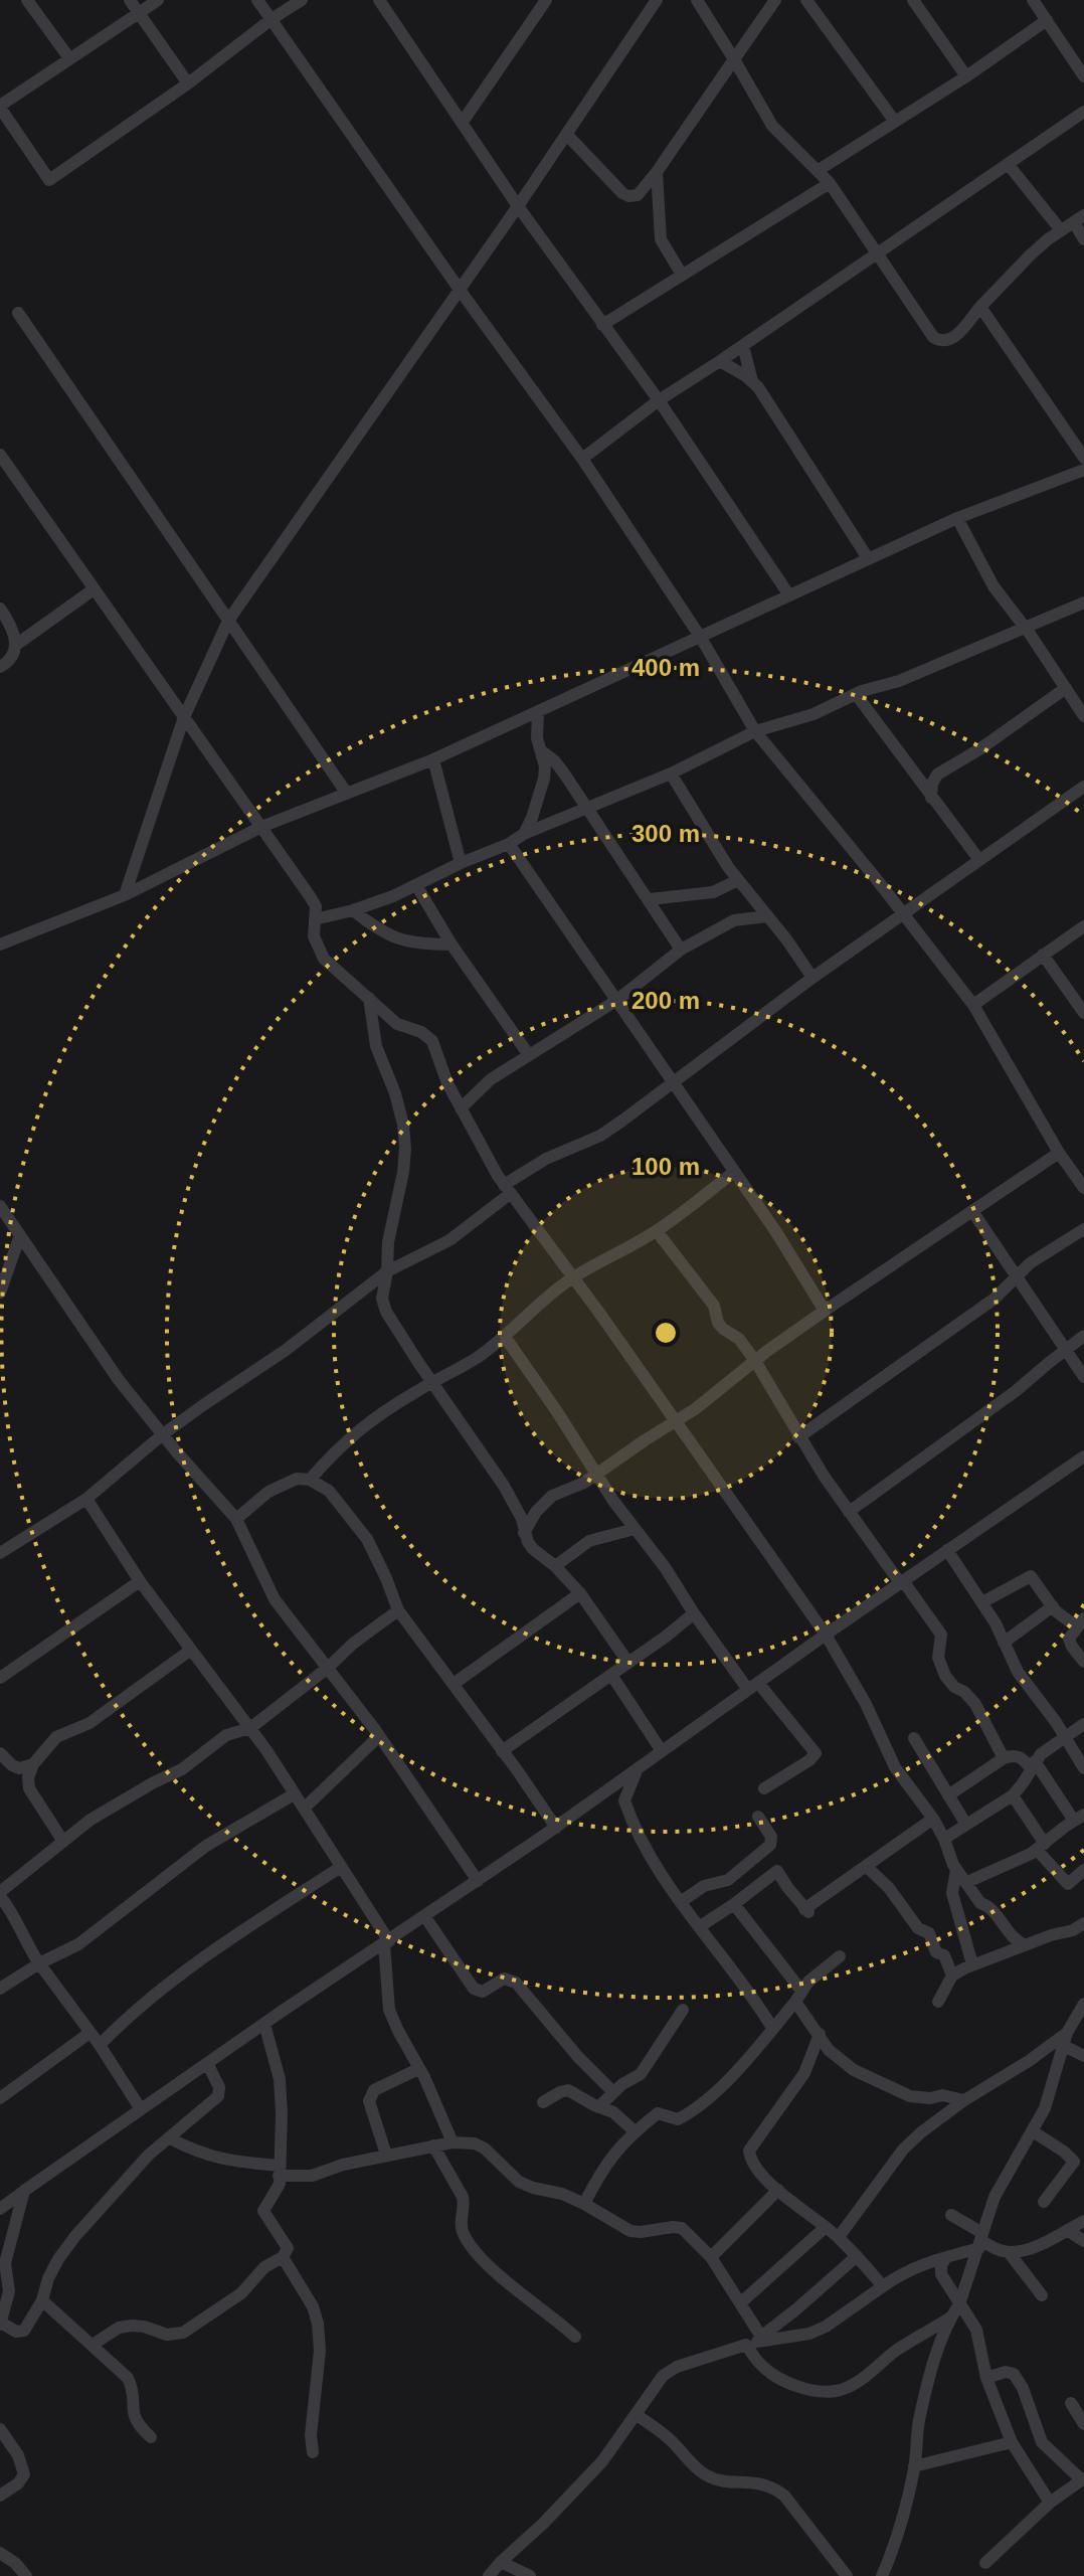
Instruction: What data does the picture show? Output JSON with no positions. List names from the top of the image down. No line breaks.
{"rings":["400 m","300 m","200 m","100 m"]}
